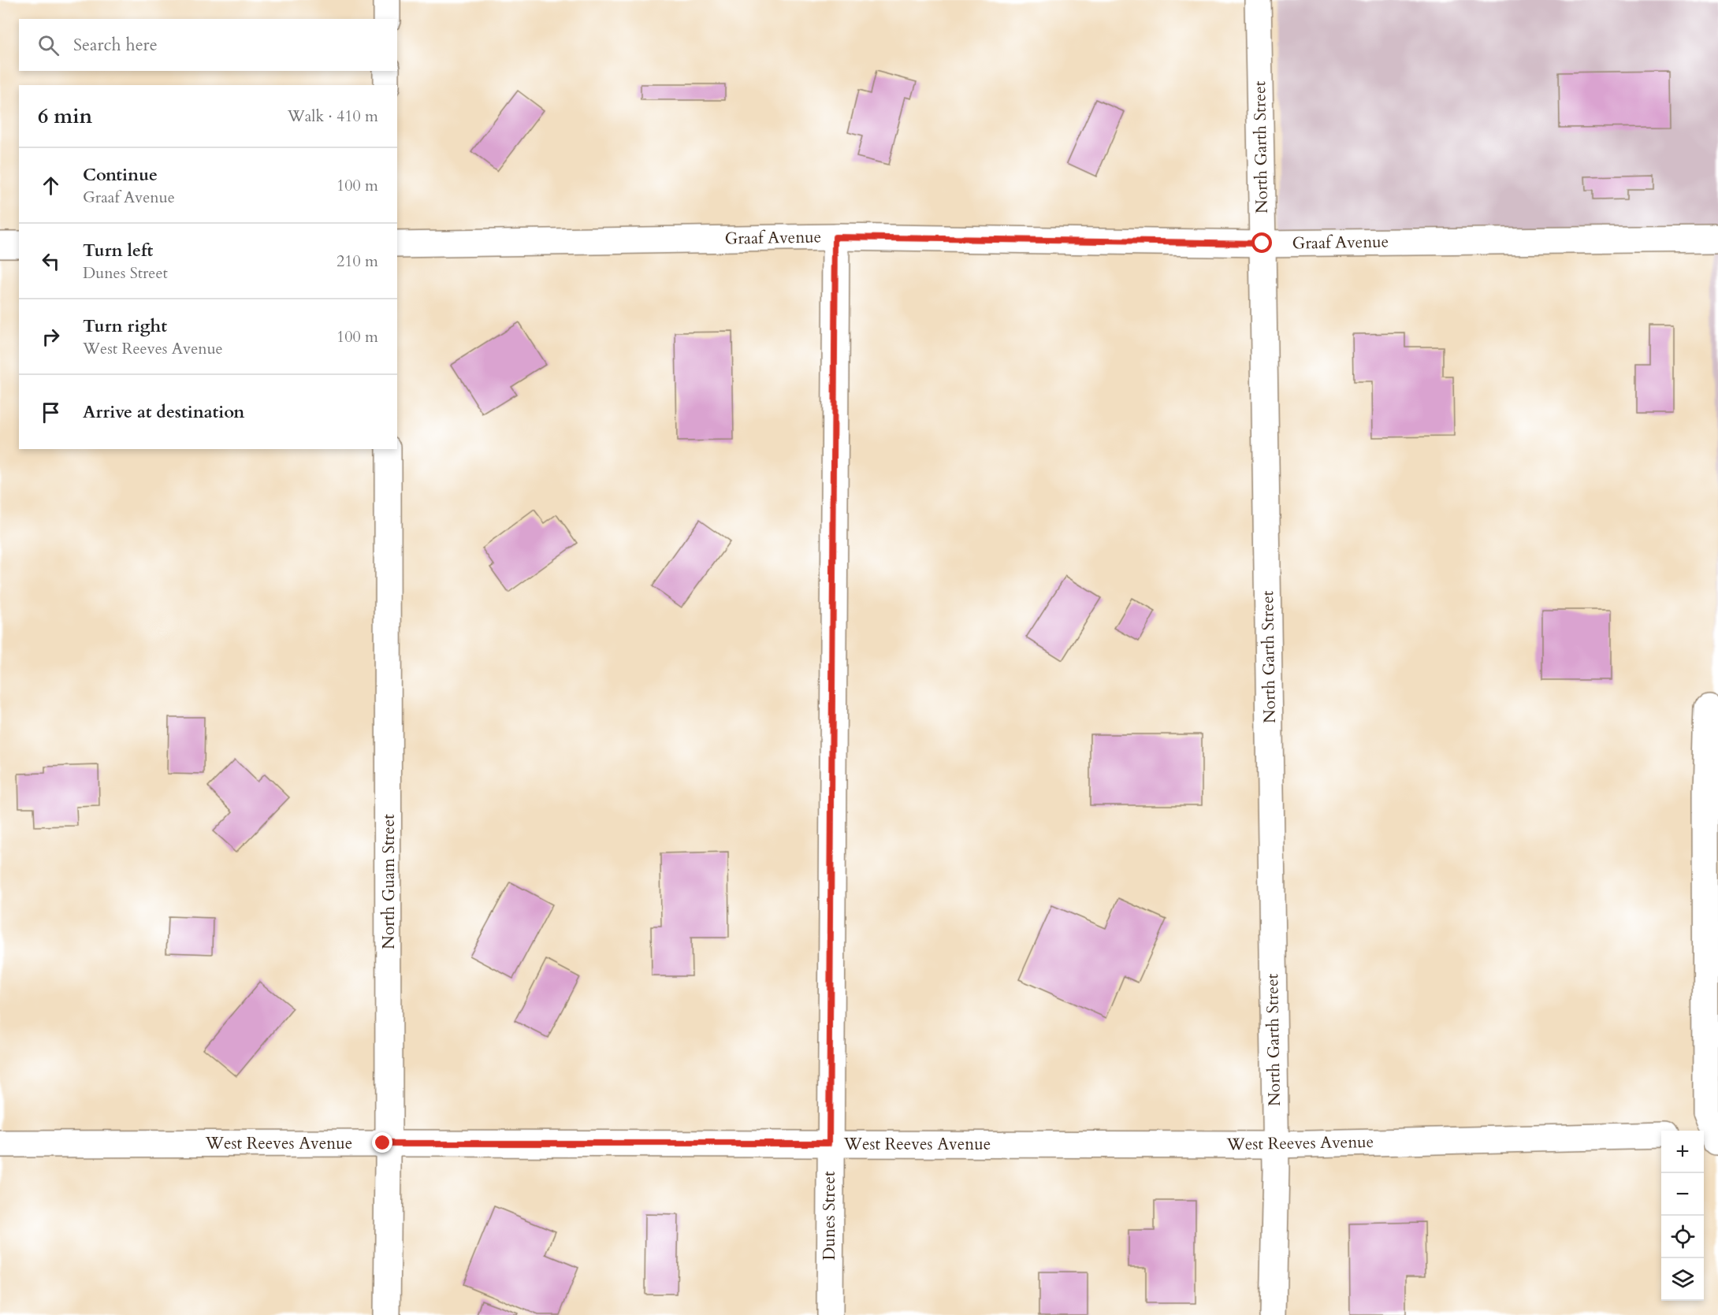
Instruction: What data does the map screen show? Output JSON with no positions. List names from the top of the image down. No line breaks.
{"streets":{"street":["North Garth Street","Graaf Avenue","North Guam Street","West Reeves Avenue","Dunes Street"]},"crossings":[["North Garth Street","Graaf Avenue"],["North Garth Street","West Reeves Avenue"],["Graaf Avenue","Dunes Street"],["North Guam Street","West Reeves Avenue"],["West Reeves Avenue","Dunes Street"]],"page":{"search":"Search here","heading":["6 min","Walk · 410 m"],"list":[["Continue","Graaf Avenue","100 m"],["Turn left","Dunes Street","210 m"],["Turn right","West Reeves Avenue","100 m"],"Arrive at destination"],"map_buttons":["+","−"]}}
